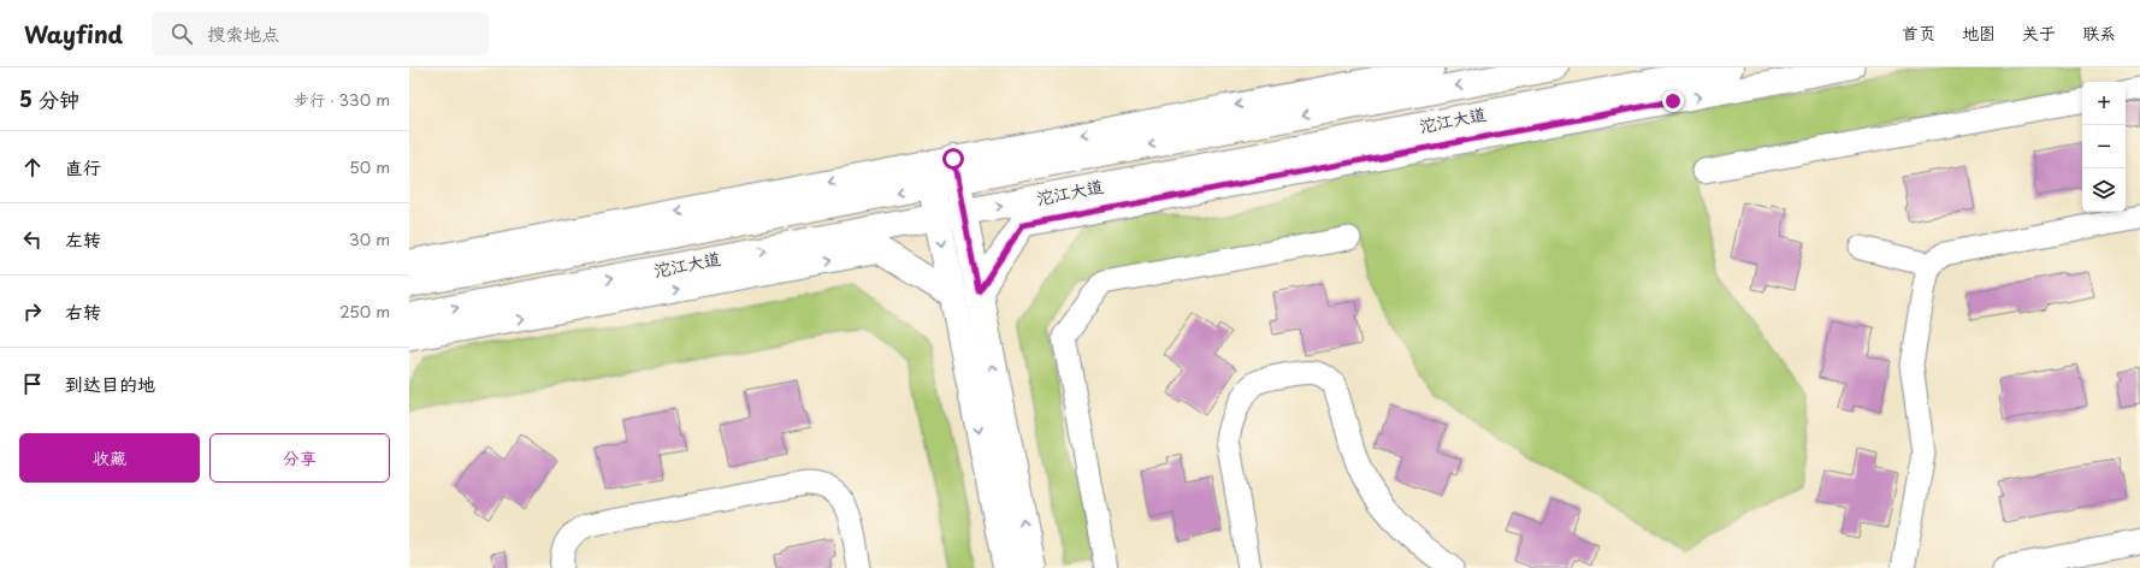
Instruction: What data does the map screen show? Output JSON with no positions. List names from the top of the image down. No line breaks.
{"streets":{"main road":["沱江大道"]},"page":{"header":"Wayfind","search":"搜索地点","nav":["首页","地图","关于","联系"],"heading":["5 分钟","步行 · 330 m"],"map_buttons":["+","−"],"list":[["直行","50 m"],["左转","30 m"],["右转","250 m"],"到达目的地"],"buttons":["收藏","分享"]}}
